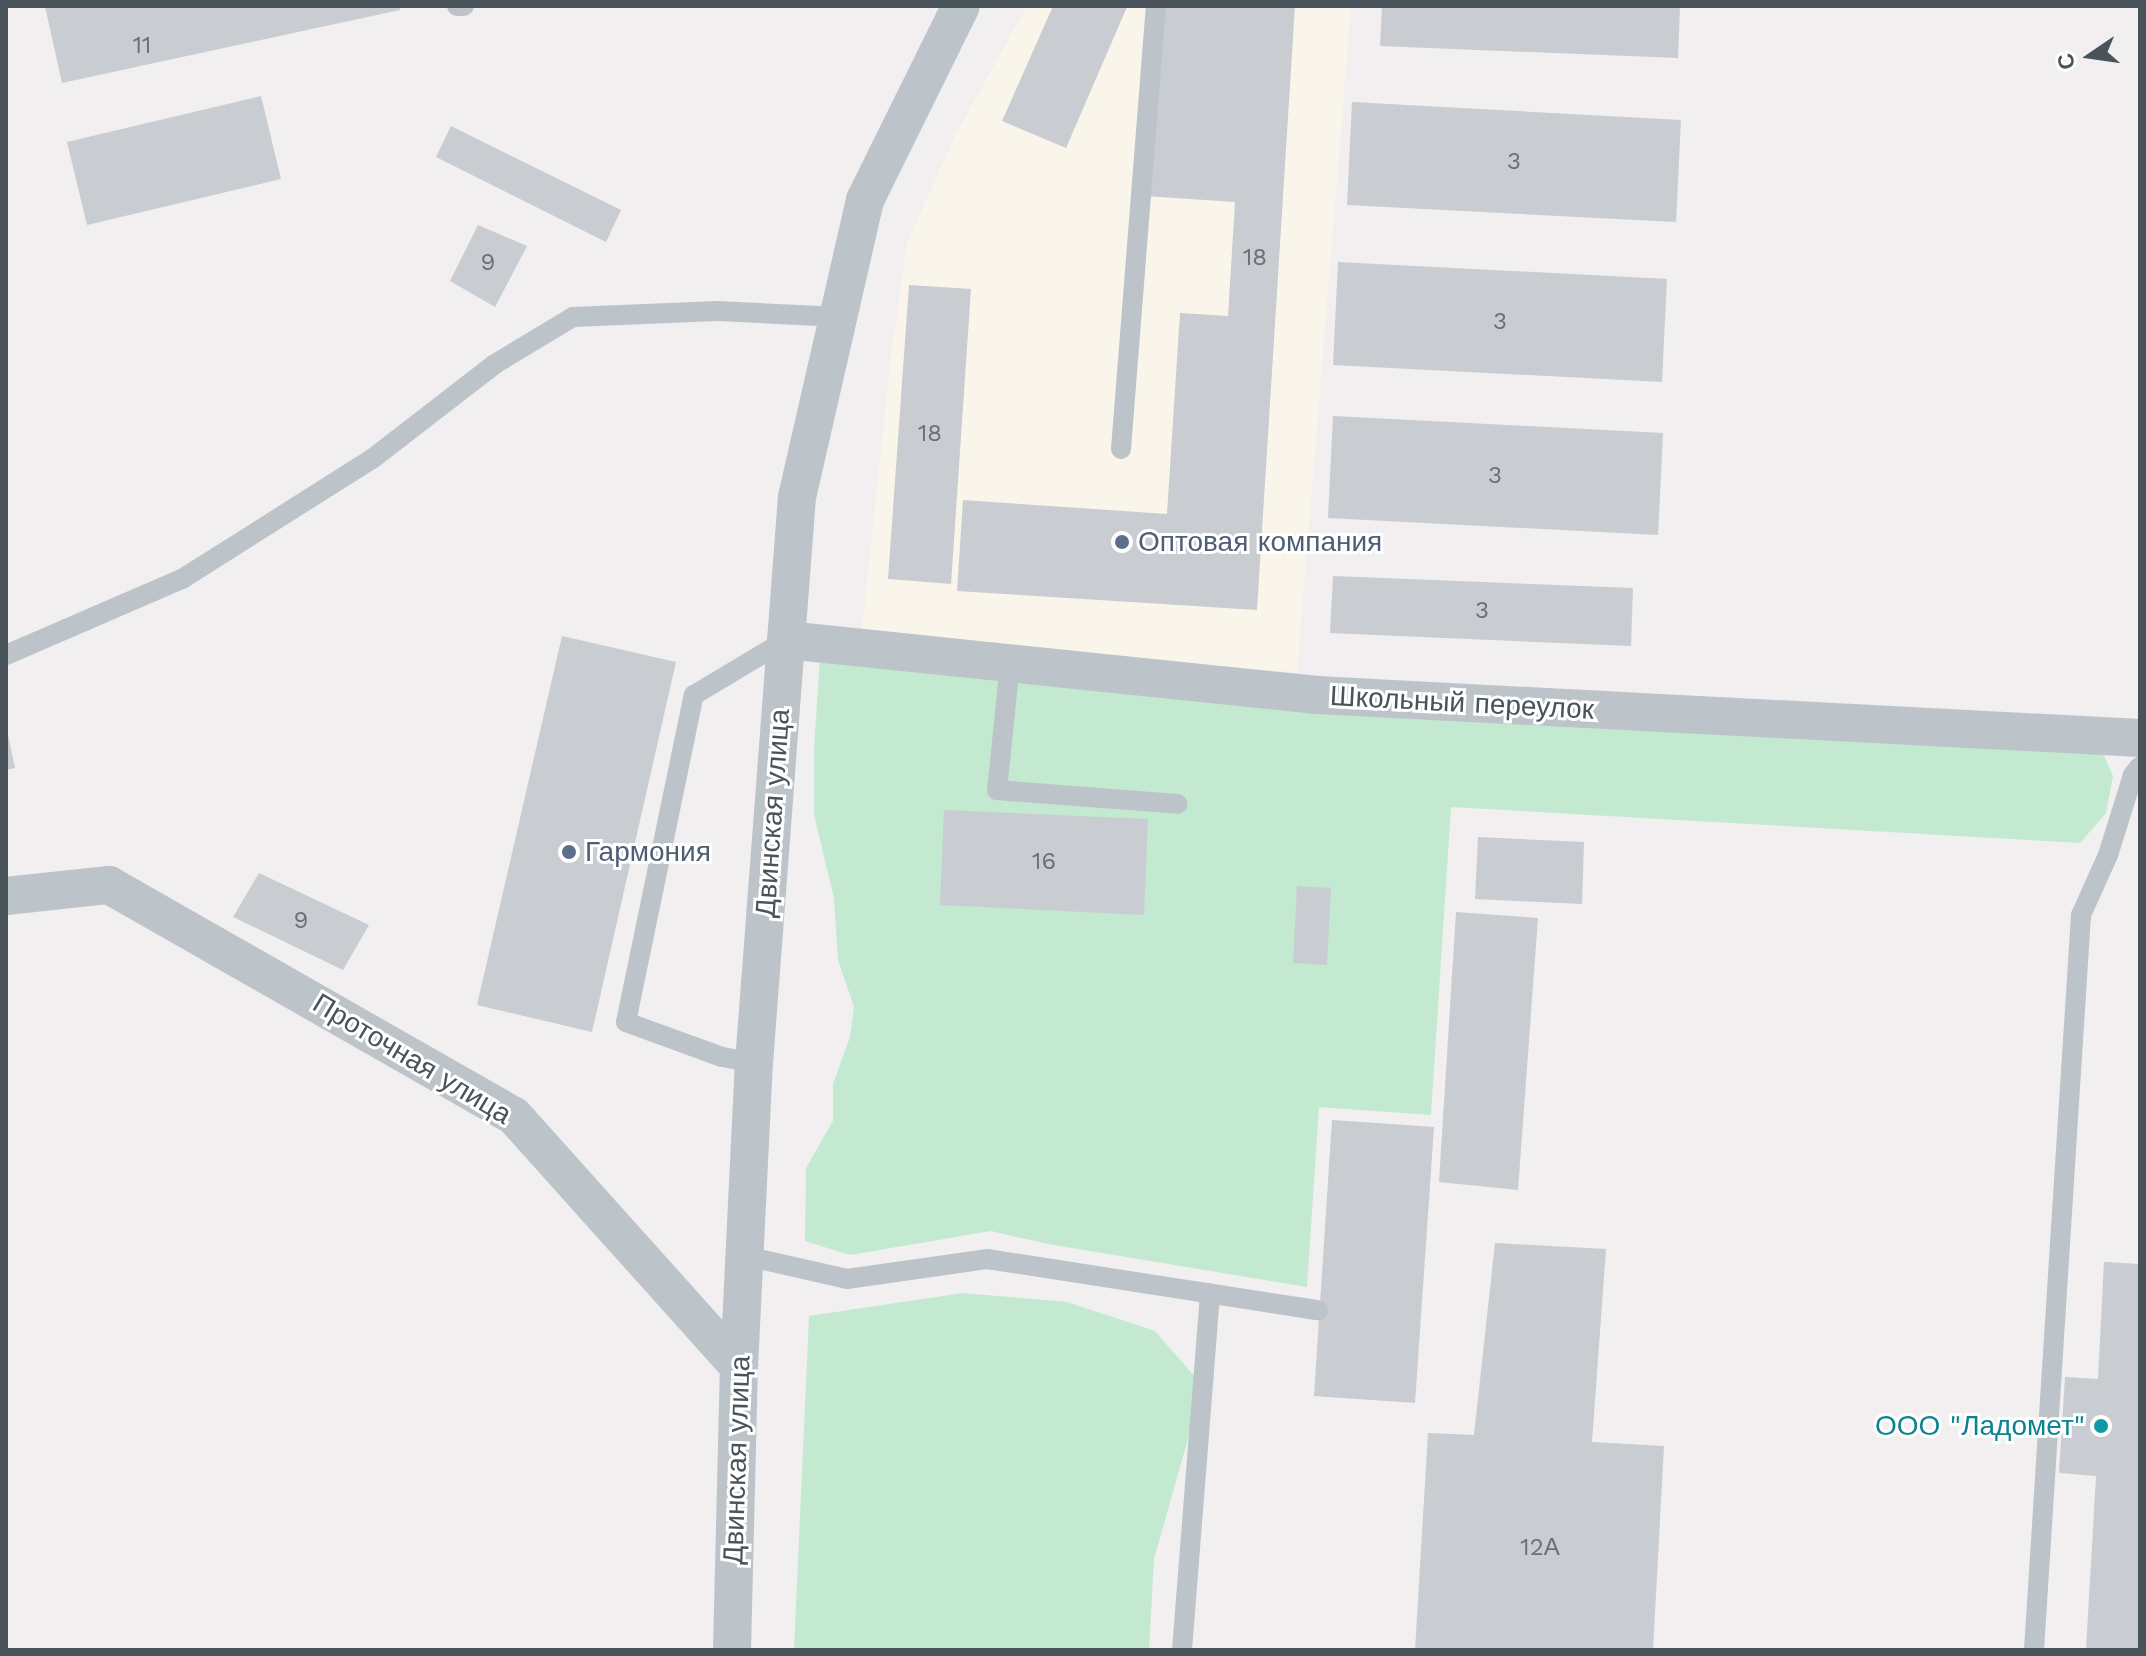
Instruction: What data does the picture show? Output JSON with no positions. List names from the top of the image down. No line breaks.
{"streets":{"street":["Школьный переулок","Двинская улица","Проточная улица"]},"crossings":[["Школьный переулок","Двинская улица"],["Двинская улица","Проточная улица"]],"places":["Оптовая компания","Гармония","ООО \"Ладомет\""],"house_numbers":["11","3","18","9","3","18","3","3","16","9","12А"],"north":"left"}
